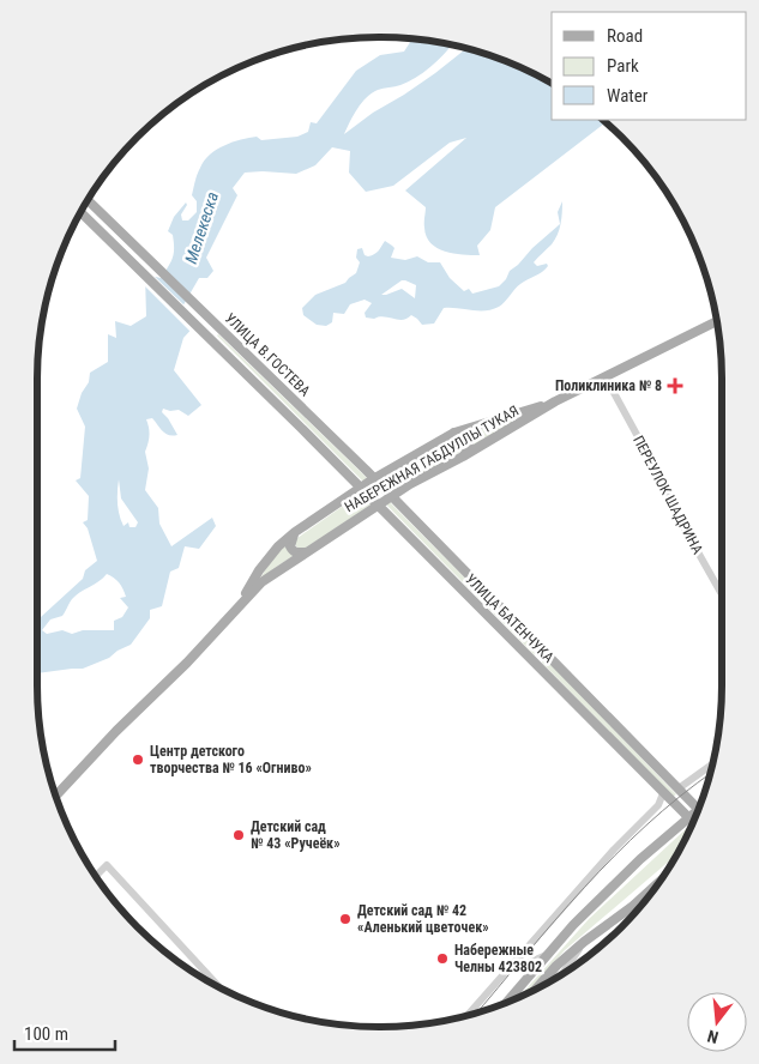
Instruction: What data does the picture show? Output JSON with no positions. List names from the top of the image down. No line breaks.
{"streets":{"main road":["УЛИЦА В.ГОСТЕВА","НАБЕРЕЖНАЯ ГАБДУЛЛЫ ТУКАЯ","УЛИЦА БАТЕНЧУКА"],"street":["ПЕРЕУЛОК ШАДРИНА"]},"crossings":[["УЛИЦА В.ГОСТЕВА","УЛИЦА БАТЕНЧУКА"],["НАБЕРЕЖНАЯ ГАБДУЛЛЫ ТУКАЯ","ПЕРЕУЛОК ШАДРИНА"],["НАБЕРЕЖНАЯ ГАБДУЛЛЫ ТУКАЯ","УЛИЦА БАТЕНЧУКА"]],"water":["Мелекеска"],"places":{"health":["Поликлиника № 8"],"other":["Центр детского творчества № 16 «Огниво»","Детский сад № 43 «Ручеёк»","Детский сад № 42 «Аленький цветочек»","Набережные Челны 423802"]},"legend":["Road","Park","Water"],"scale_bar":"100 m","north":"bottom"}
